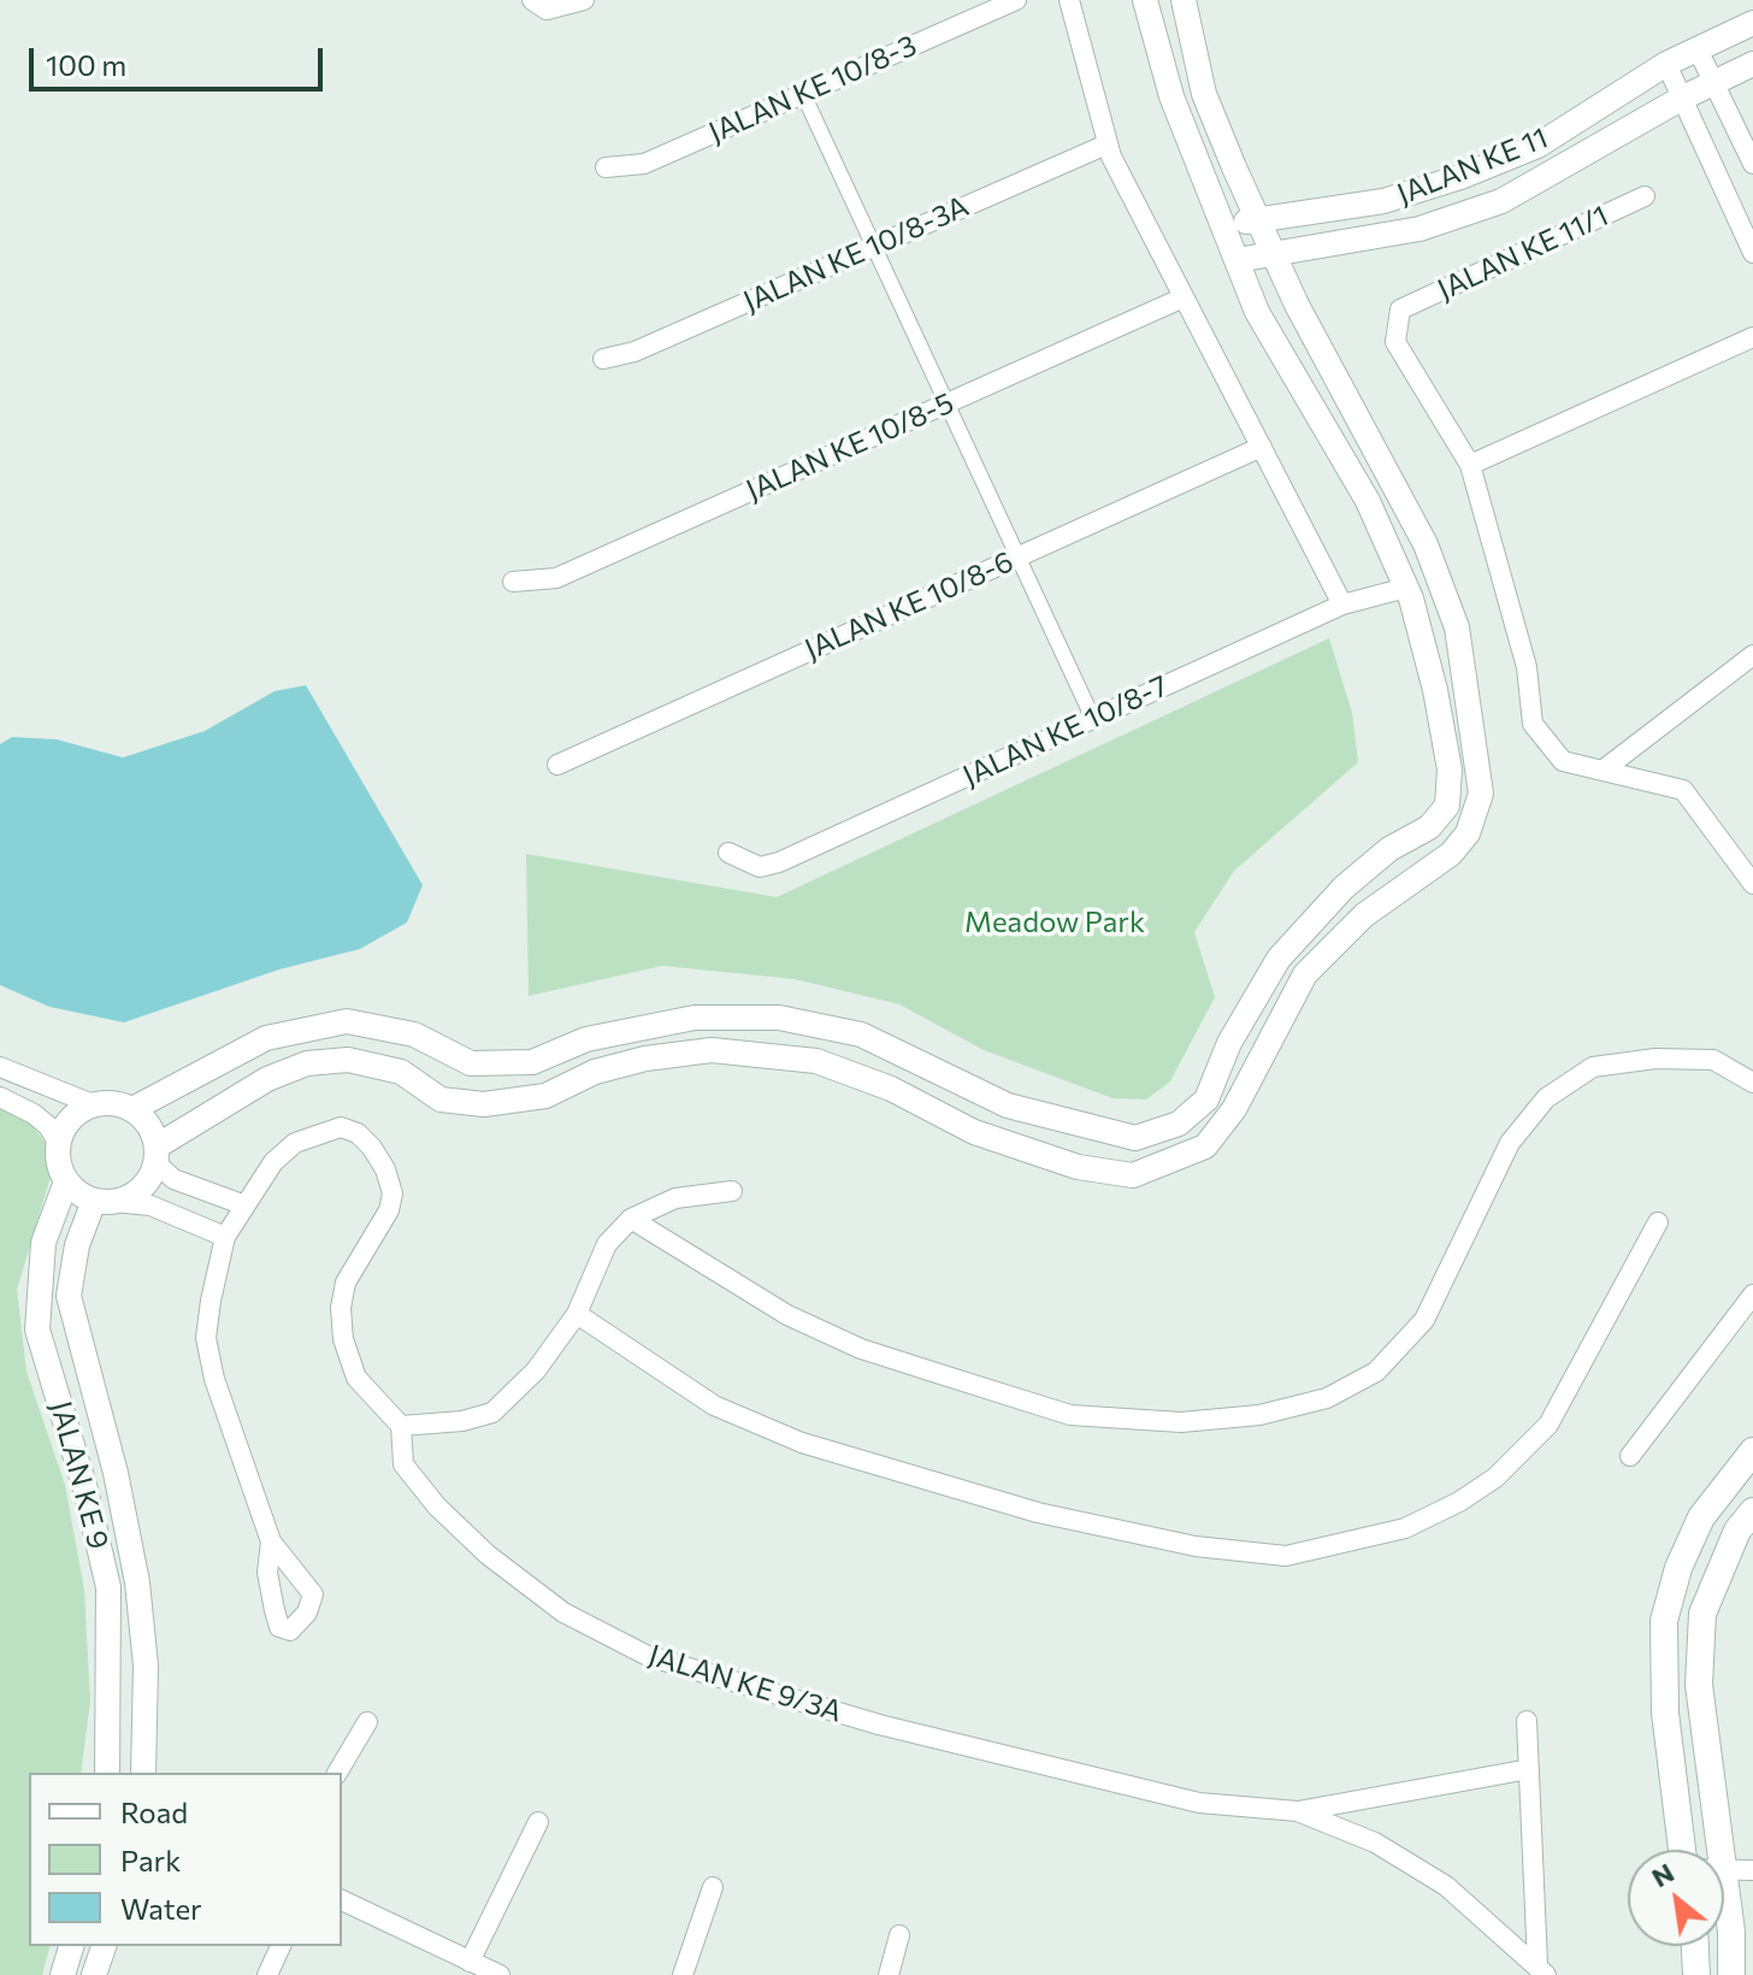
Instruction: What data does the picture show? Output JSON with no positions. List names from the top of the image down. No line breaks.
{"streets":{"street":["JALAN KE 10/8-3","JALAN KE 11","JALAN KE 11/1","JALAN KE 10/8-3A","JALAN KE 10/8-5","JALAN KE 10/8-6","JALAN KE 10/8-7","JALAN KE 9","JALAN KE 9/3A"]},"parks":["Meadow Park"],"legend":["Road","Park","Water"],"scale_bar":"100 m","north":"top left"}
